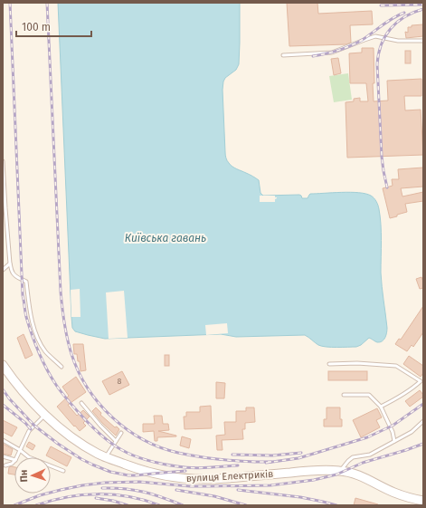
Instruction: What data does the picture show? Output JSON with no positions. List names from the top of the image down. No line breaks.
{"streets":{"street":["вулиця Електриків"]},"water":["Київська гавань"],"house_numbers":["8"],"scale_bar":"100 m","north":"left"}
